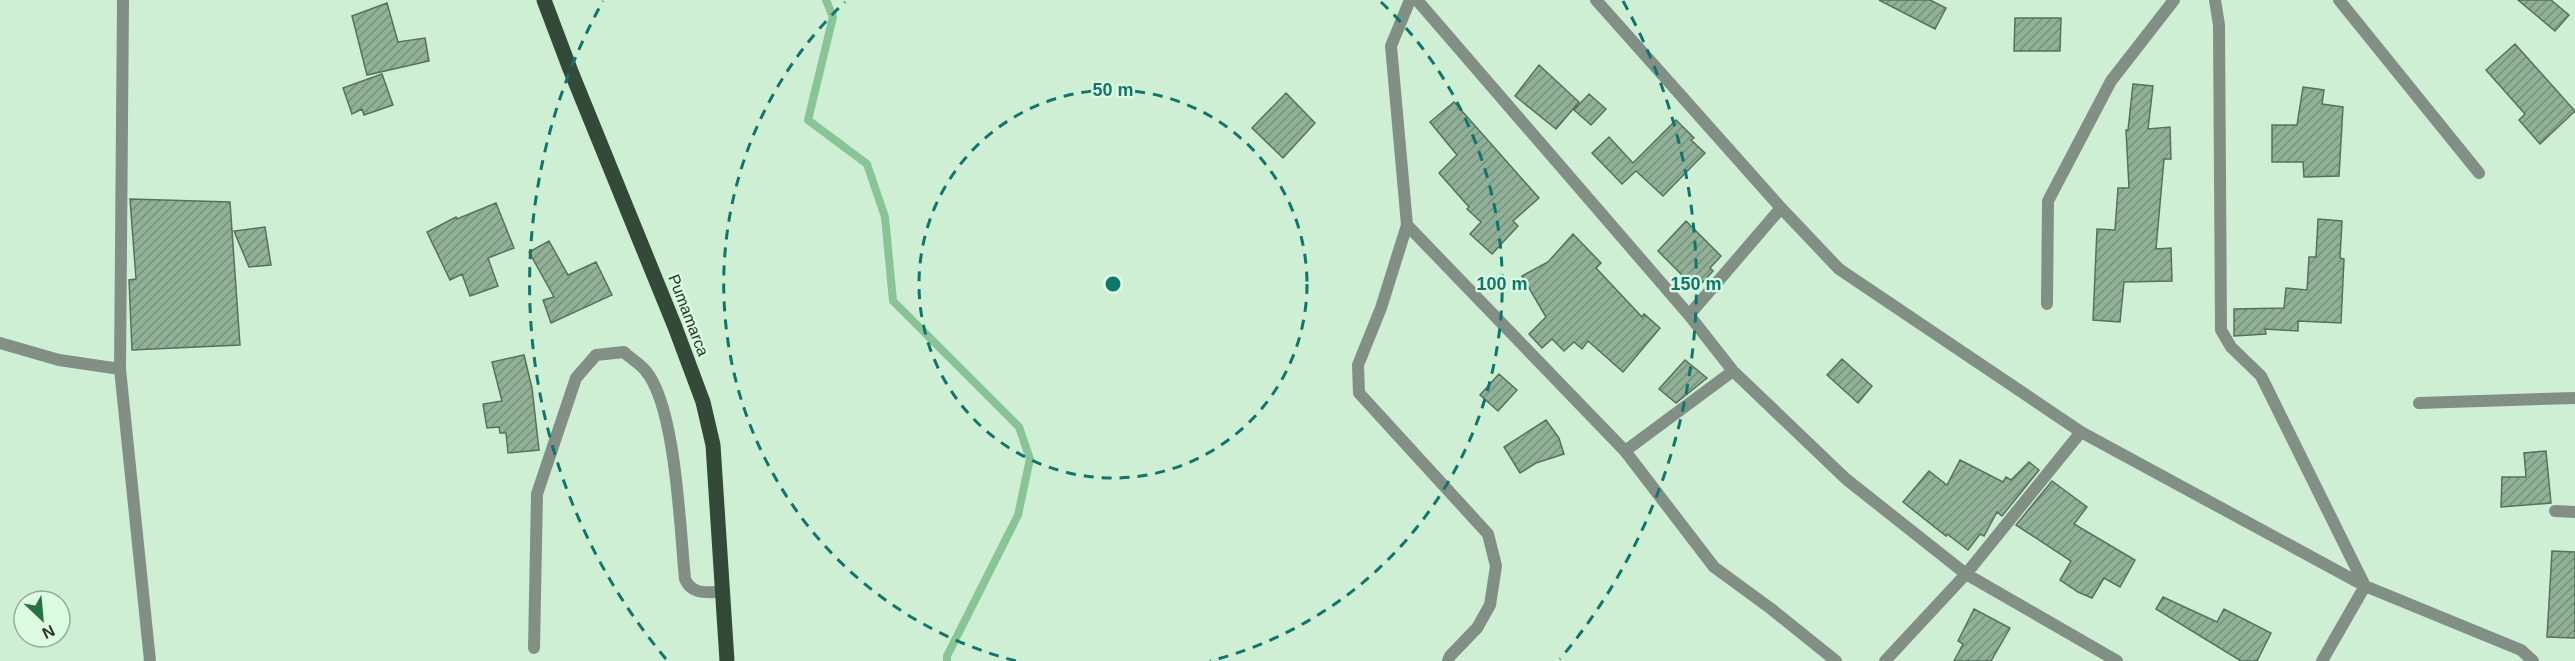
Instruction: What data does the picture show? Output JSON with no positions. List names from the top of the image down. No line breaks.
{"streets":{"main road":["Pumamarca"]},"north":"bottom right","rings":["50 m","100 m","150 m"]}
